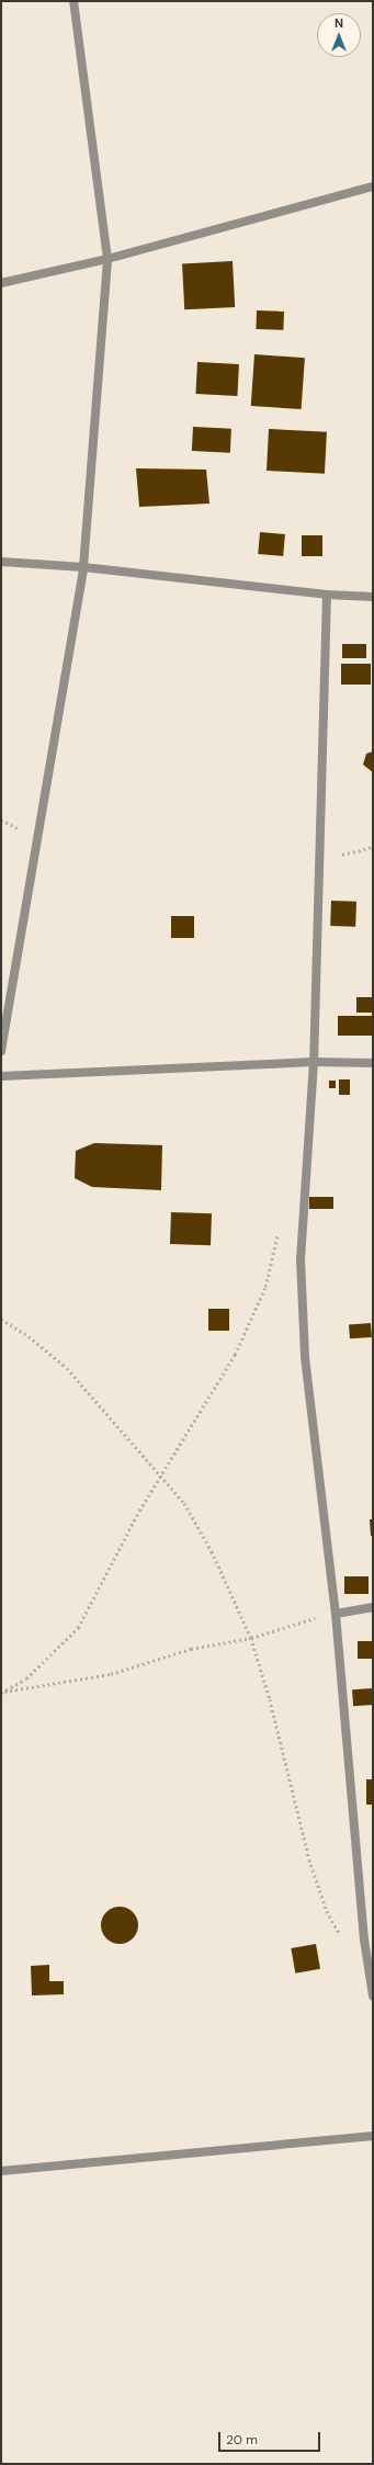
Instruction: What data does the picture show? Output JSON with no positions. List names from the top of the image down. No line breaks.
{"scale_bar":"20 m","north":"top"}
